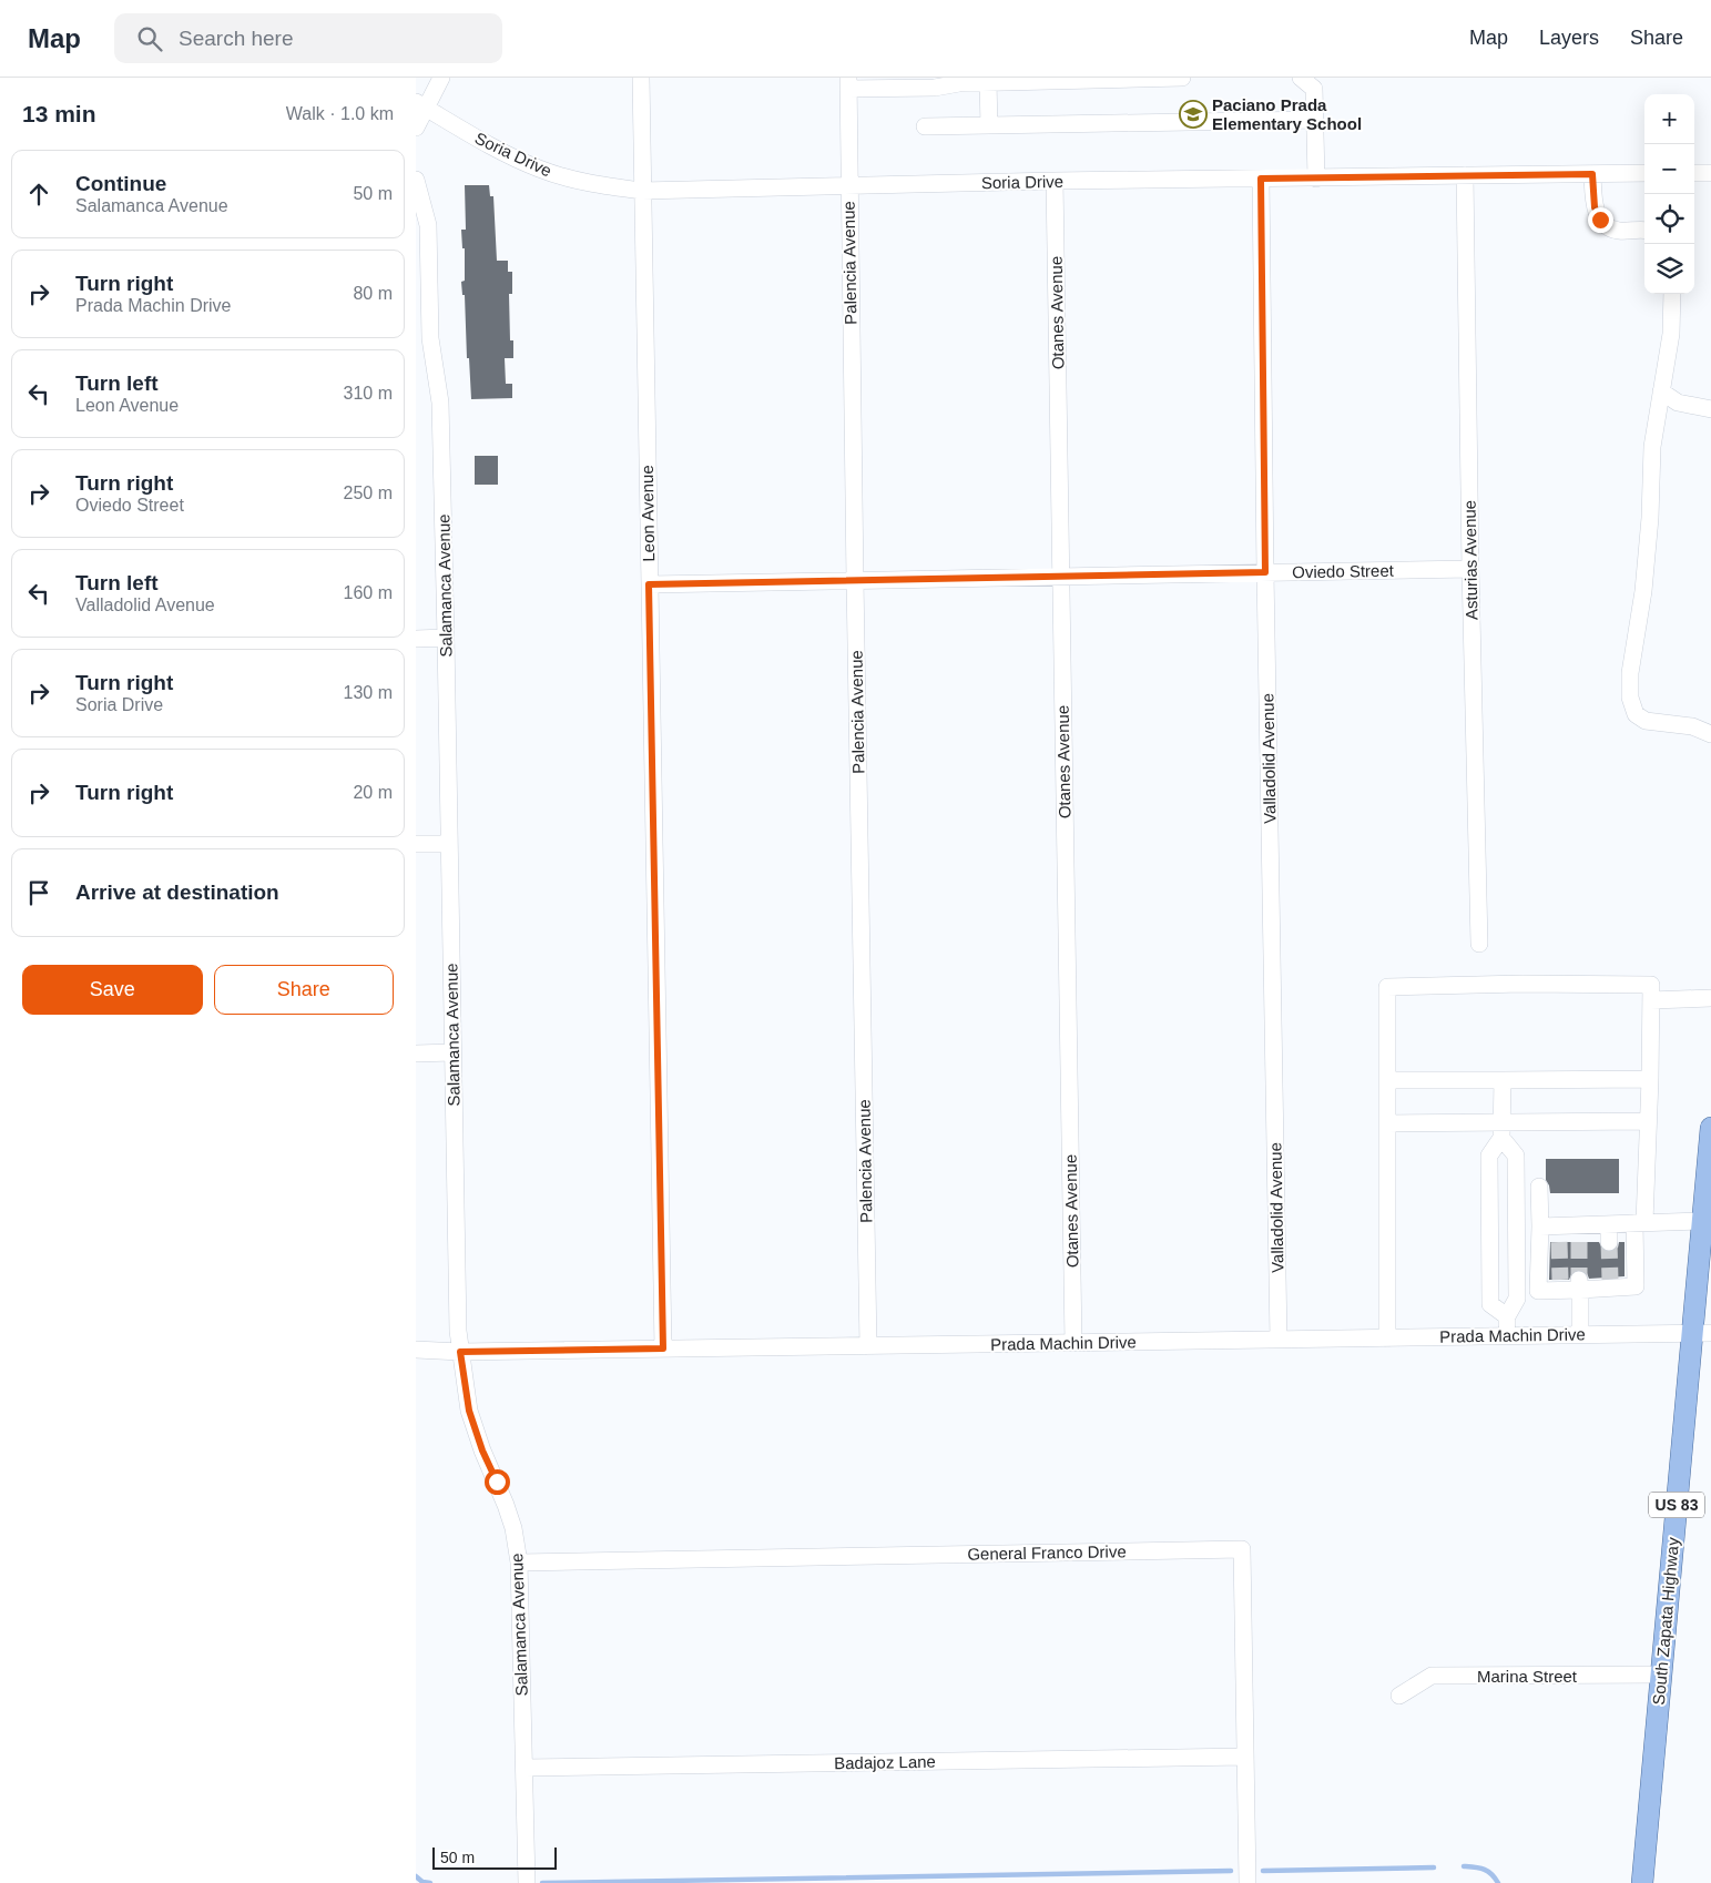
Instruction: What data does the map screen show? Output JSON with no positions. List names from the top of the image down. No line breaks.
{"streets":{"main road":["US 83","South Zapata Highway"],"street":["Soria Drive","Palencia Avenue","Otanes Avenue","Leon Avenue","Asturias Avenue","Oviedo Street","Salamanca Avenue","Valladolid Avenue","Prada Machin Drive","General Franco Drive","Marina Street","Badajoz Lane"]},"crossings":[["Soria Drive","Palencia Avenue"],["Soria Drive","Otanes Avenue"],["Soria Drive","Leon Avenue"],["Soria Drive","Asturias Avenue"],["Soria Drive","Valladolid Avenue"],["Palencia Avenue","Oviedo Street"],["Palencia Avenue","Prada Machin Drive"],["Otanes Avenue","Oviedo Street"],["Otanes Avenue","Prada Machin Drive"],["Leon Avenue","Oviedo Street"],["Leon Avenue","Prada Machin Drive"],["Asturias Avenue","Oviedo Street"],["Oviedo Street","Valladolid Avenue"],["Salamanca Avenue","Prada Machin Drive"],["Salamanca Avenue","General Franco Drive"],["Salamanca Avenue","Badajoz Lane"],["Valladolid Avenue","Prada Machin Drive"],["Prada Machin Drive","South Zapata Highway"],["General Franco Drive","Badajoz Lane"],["South Zapata Highway","Marina Street"]],"places":{"school or university":["Paciano Prada Elementary School"]},"scale_bar":"50 m","page":{"header":"Map","search":"Search here","nav":["Map","Layers","Share"],"heading":["13 min","Walk · 1.0 km"],"map_buttons":["+","−"],"list":[["Continue","Salamanca Avenue","50 m"],["Turn right","Prada Machin Drive","80 m"],["Turn left","Leon Avenue","310 m"],["Turn right","Oviedo Street","250 m"],["Turn left","Valladolid Avenue","160 m"],["Turn right","Soria Drive","130 m"],["Turn right","20 m"],"Arrive at destination"],"buttons":["Save","Share"],"scale":"50 m"}}
